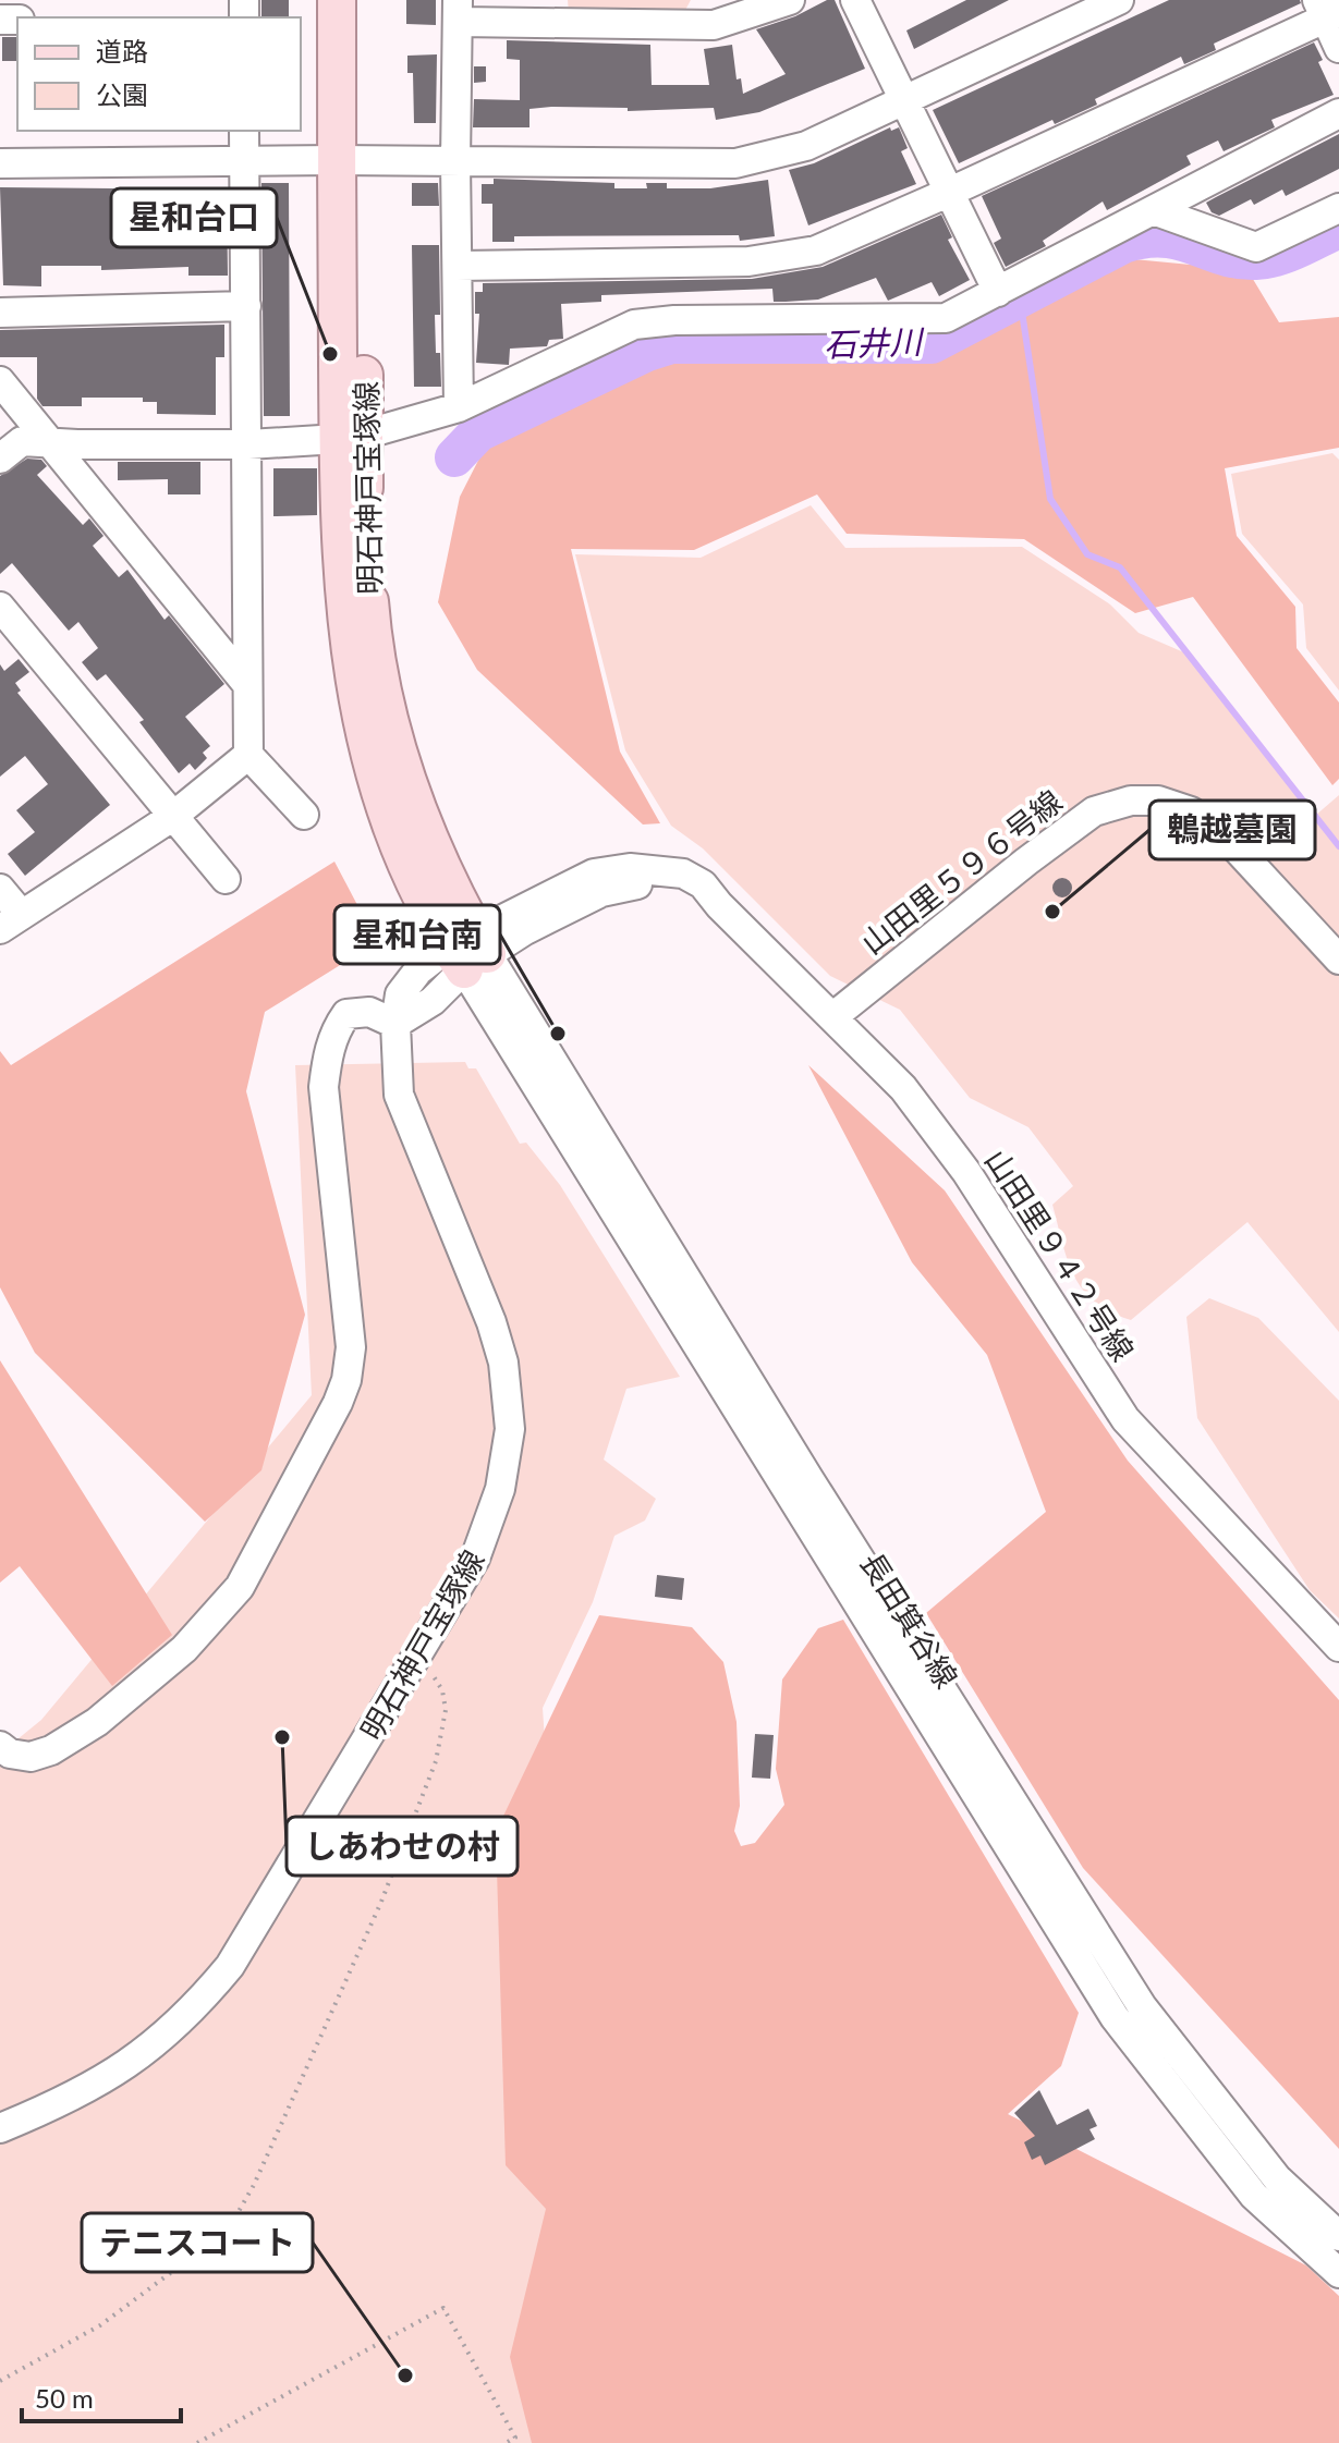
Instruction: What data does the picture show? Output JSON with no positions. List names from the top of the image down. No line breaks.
{"streets":{"main road":["明石神戸宝塚線"],"street":["山田里５９６号線","山田里９４２号線","長田箕谷線"]},"crossings":[["明石神戸宝塚線","山田里９４２号線"],["明石神戸宝塚線","長田箕谷線"],["山田里５９６号線","山田里９４２号線"],["山田里９４２号線","長田箕谷線"]],"water":["石井川"],"places":["星和台口","鵯越墓園","星和台南","しあわせの村","テニスコート"],"legend":["道路","公園"],"scale_bar":"50 m"}
